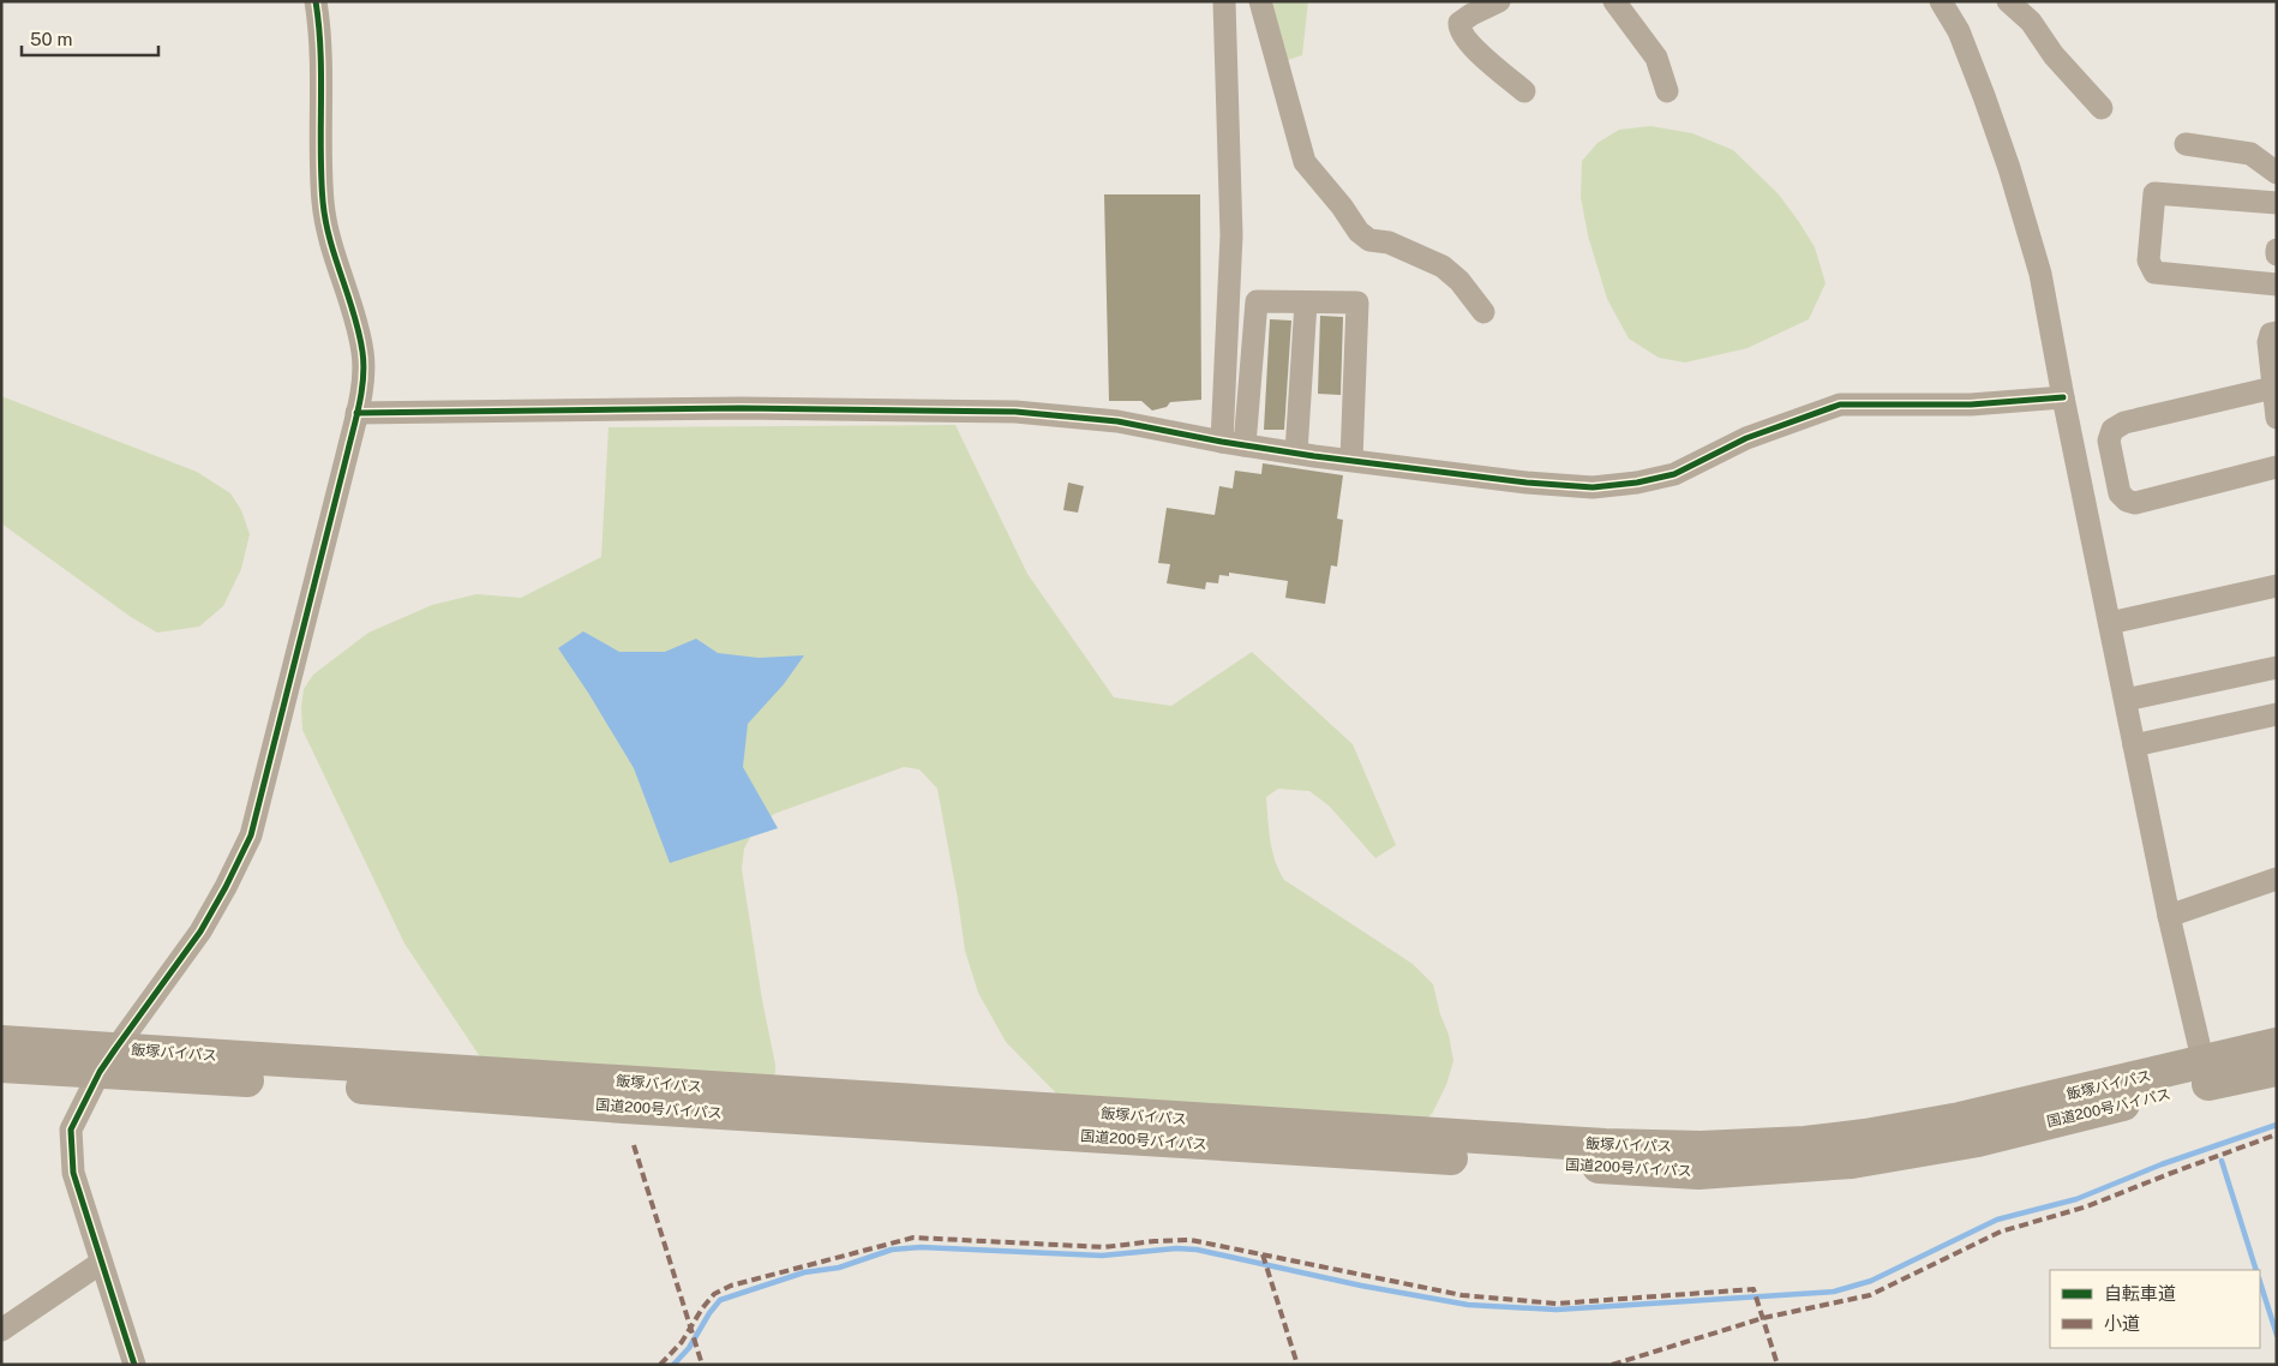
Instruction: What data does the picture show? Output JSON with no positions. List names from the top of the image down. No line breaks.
{"streets":{"highway":["飯塚バイパス","国道200号バイパス"]},"crossings":[["飯塚バイパス","国道200号バイパス"]],"legend":["自転車道","小道"],"scale_bar":"50 m"}
